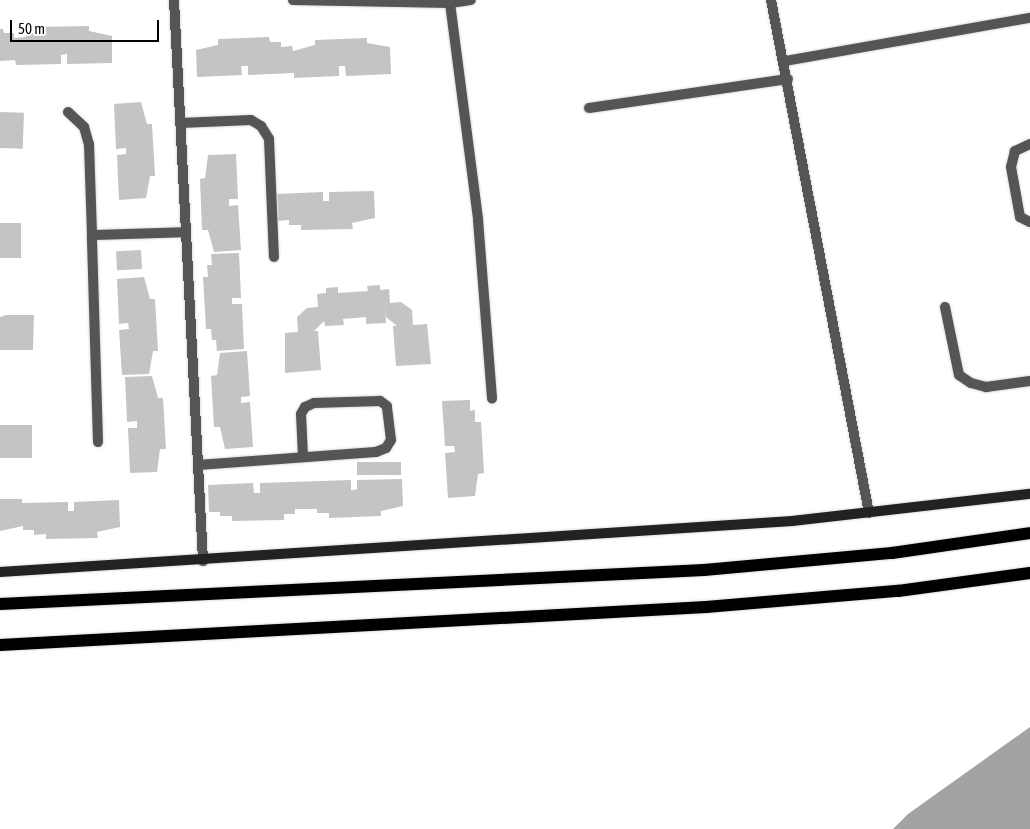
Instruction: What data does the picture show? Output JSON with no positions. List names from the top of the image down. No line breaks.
{"scale_bar":"50 m"}
